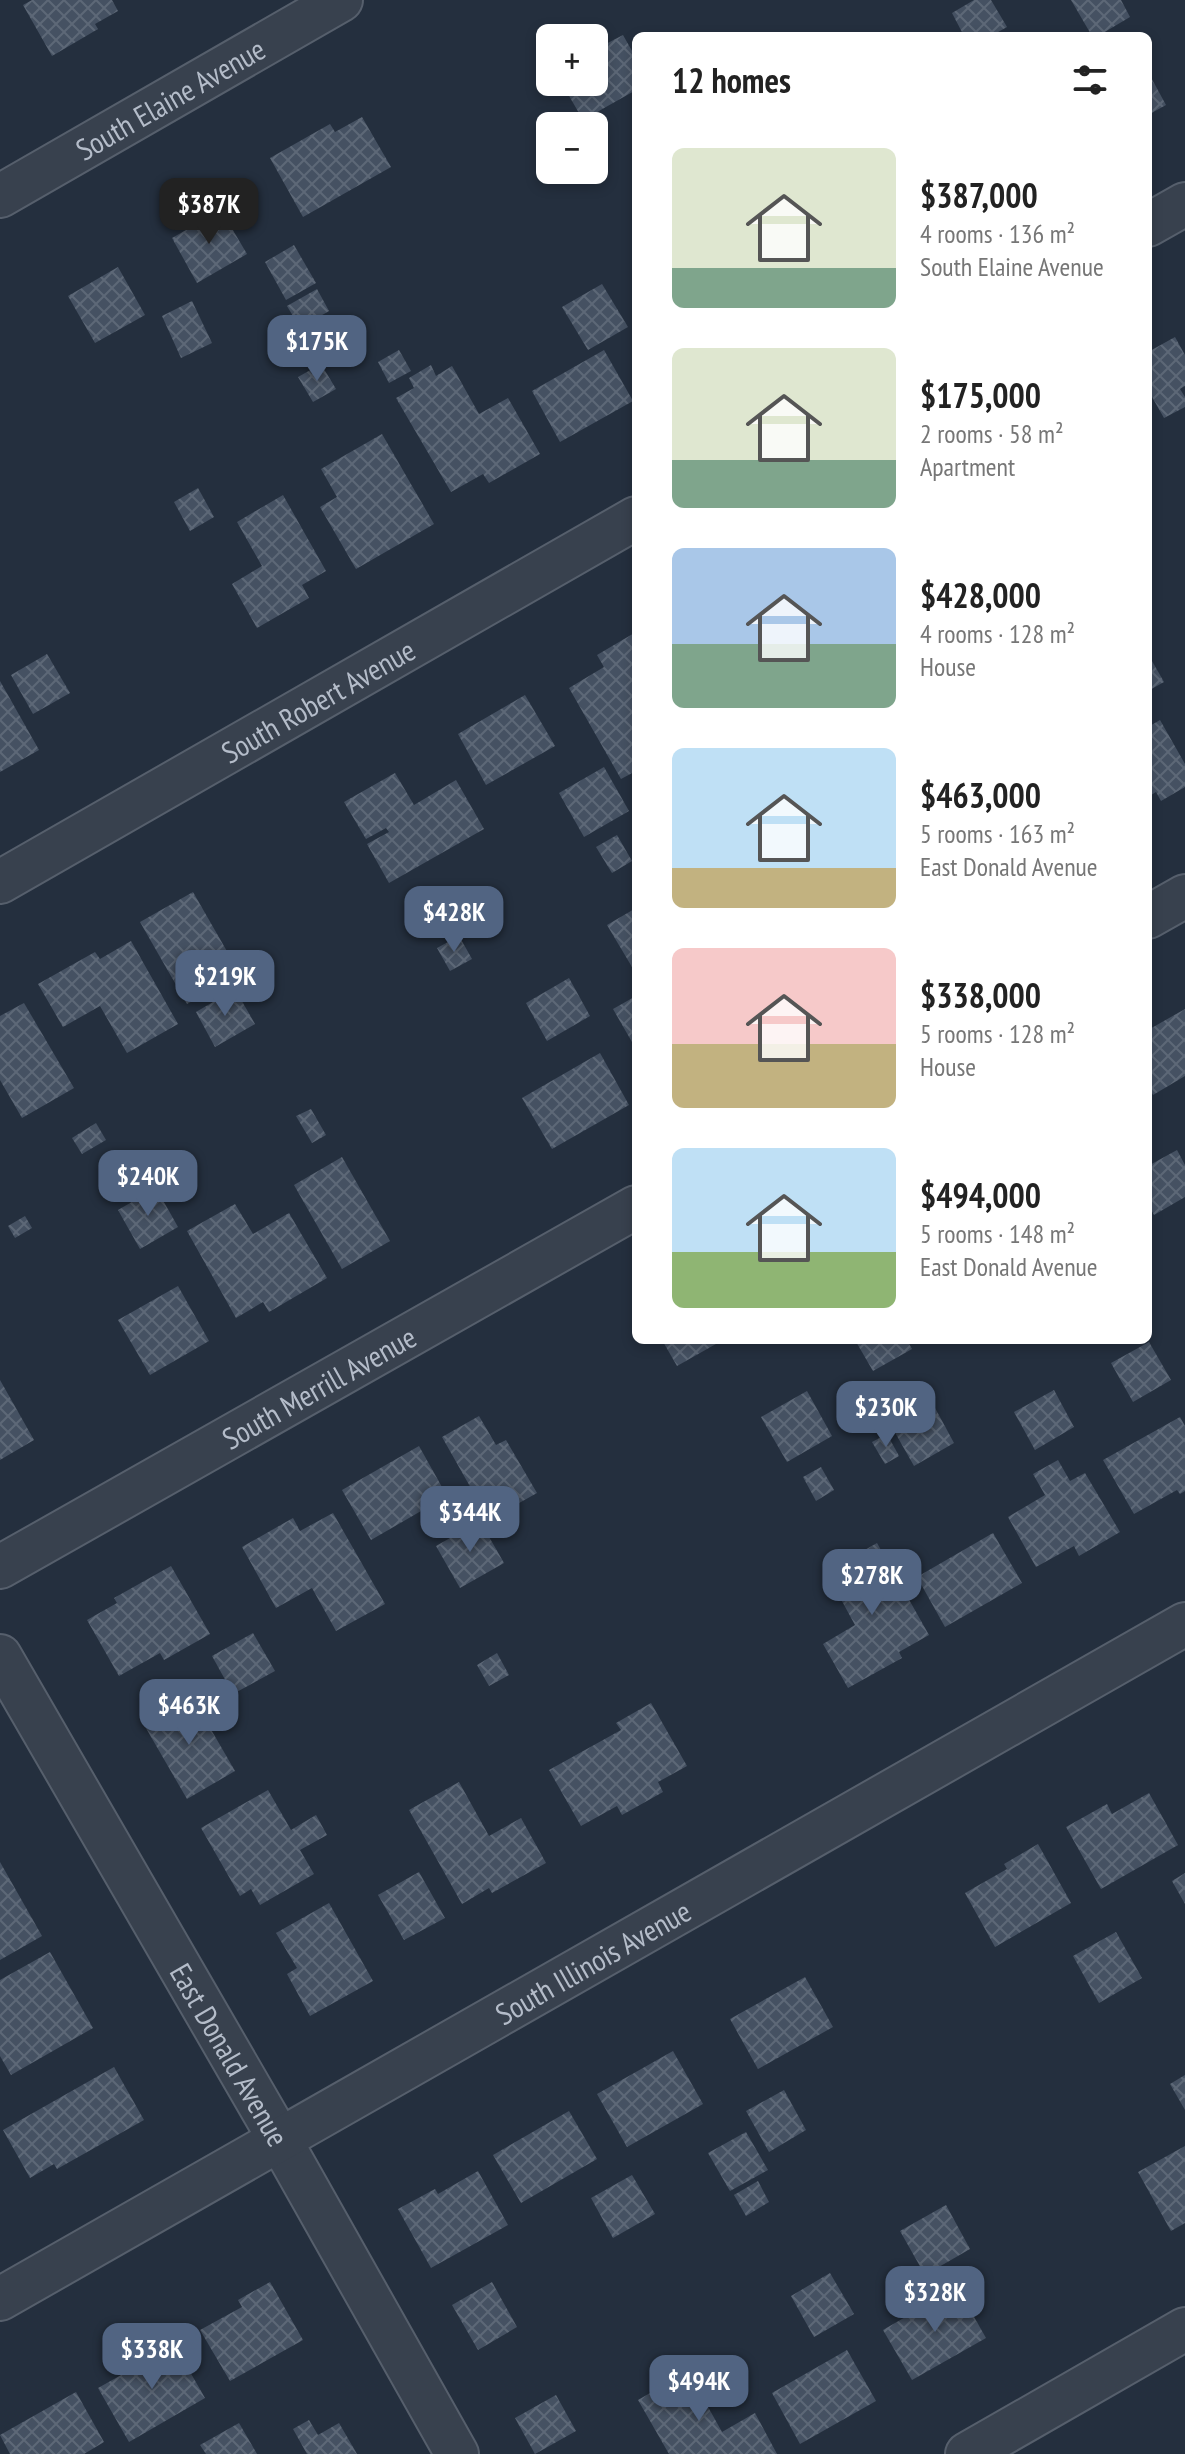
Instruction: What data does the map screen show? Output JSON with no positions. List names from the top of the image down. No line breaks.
{"streets":{"street":["South Elaine Avenue","South Robert Avenue","South Merrill Avenue","South Illinois Avenue","East Donald Avenue"]},"crossings":[["South Illinois Avenue","East Donald Avenue"]],"page":{"map_buttons":["+","−"],"heading":"12 homes","list":[{"name":"$387,000","note":"4 rooms · 136 m² · South Elaine Avenue"},{"name":"$175,000","note":"2 rooms · 58 m² · Apartment"},{"name":"$428,000","note":"4 rooms · 128 m² · House"},{"name":"$463,000","note":"5 rooms · 163 m² · East Donald Avenue"},{"name":"$338,000","note":"5 rooms · 128 m² · House"},{"name":"$494,000","note":"5 rooms · 148 m² · East Donald Avenue"}],"price":["$387K","$175K","$428K","$219K","$240K","$230K","$344K","$278K","$463K","$328K","$338K","$494K"]}}
